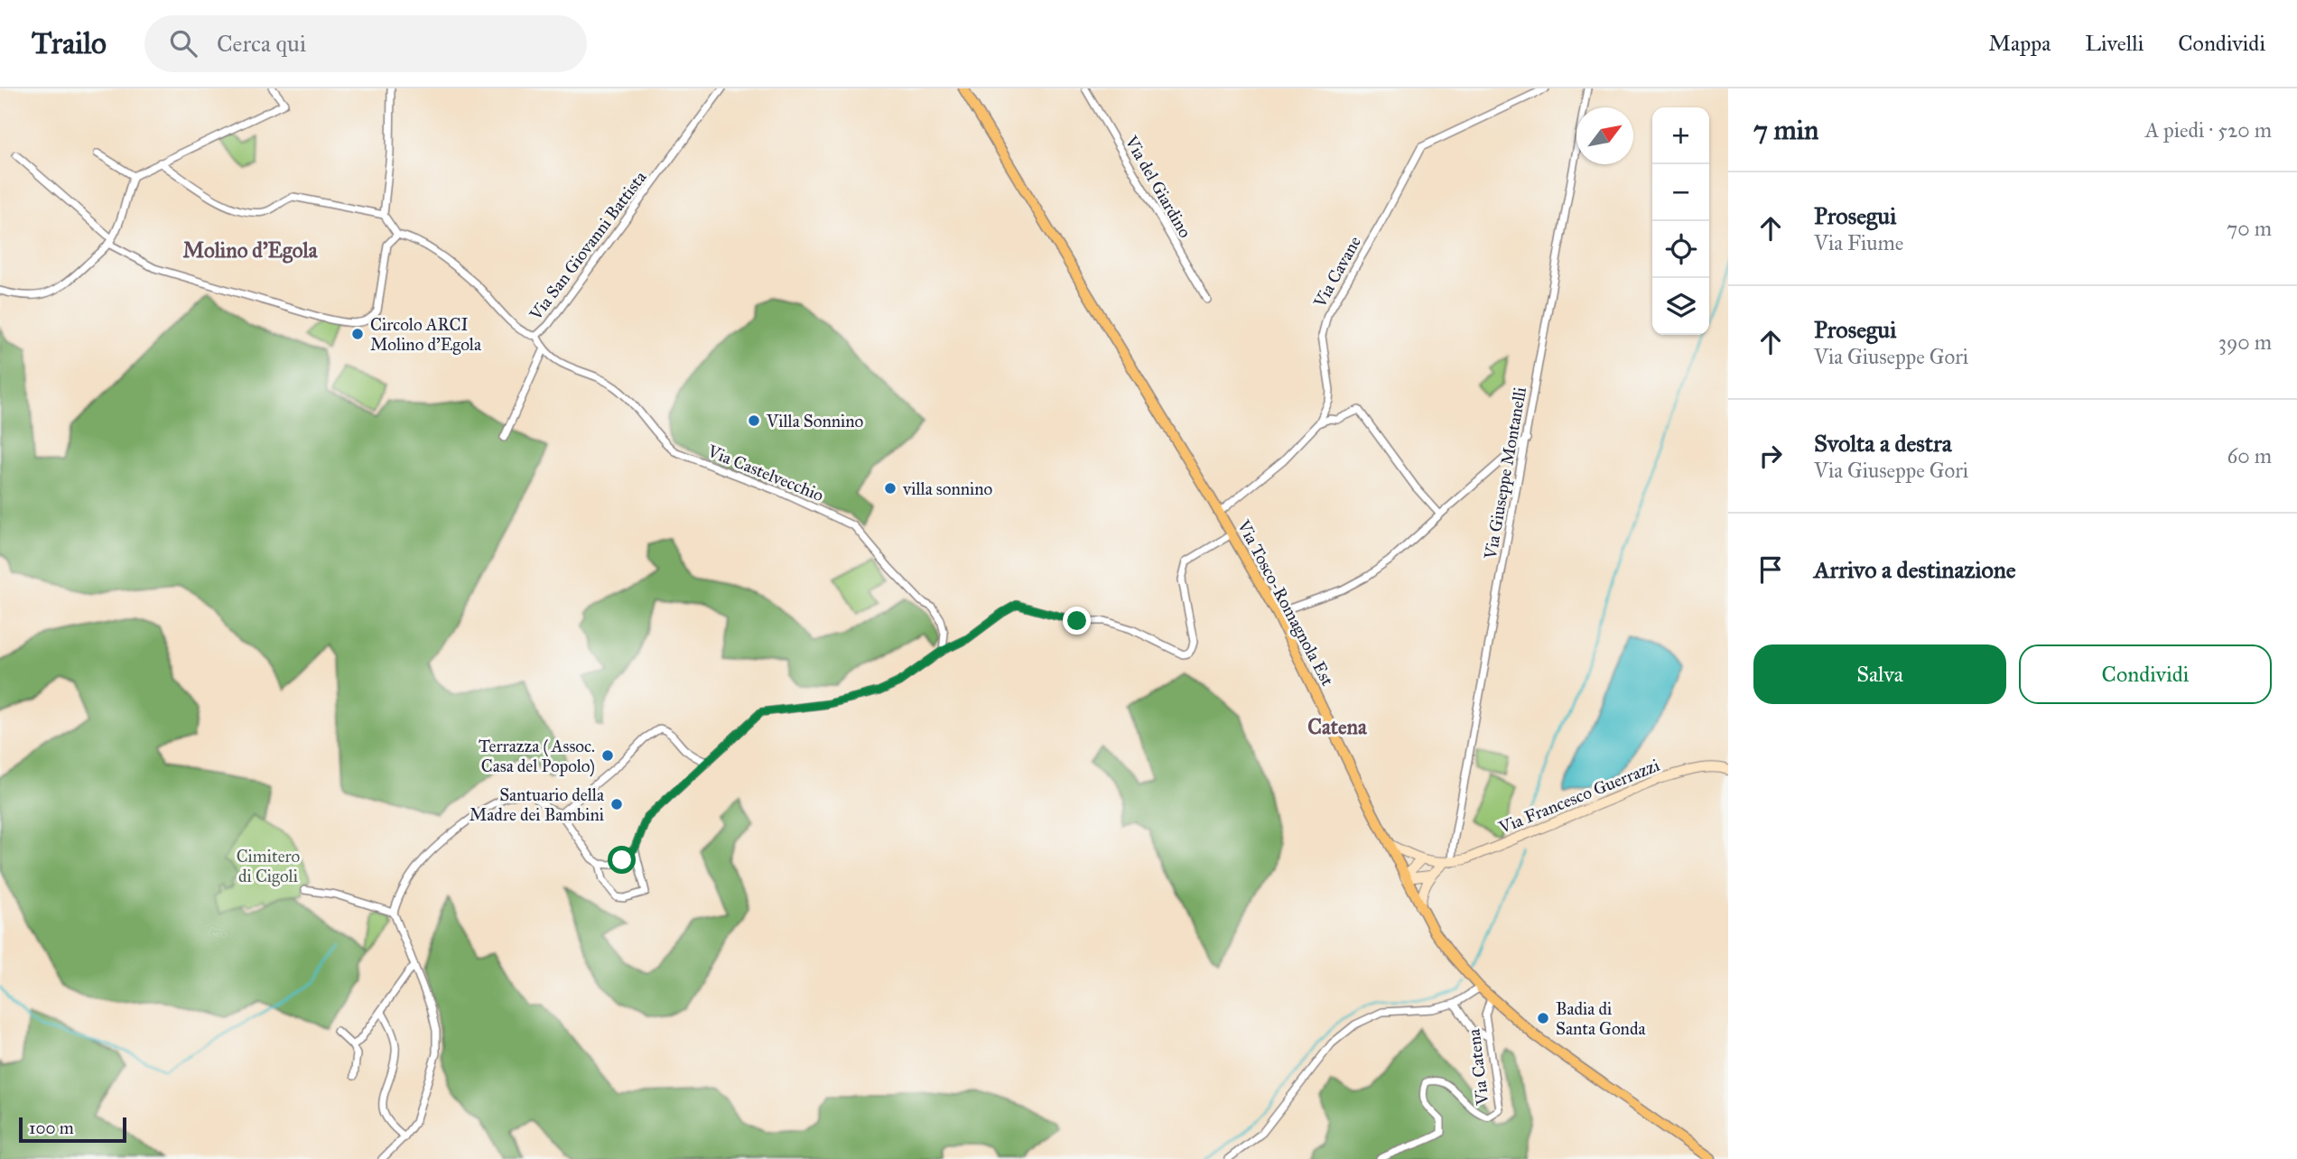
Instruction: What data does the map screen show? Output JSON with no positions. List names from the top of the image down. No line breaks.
{"streets":{"main road":["Via Tosco-Romagnola Est","Via Francesco Guerrazzi"],"street":["Via del Giardino","Via San Giovanni Battista","Via Cavane","Via Castelvecchio","Via Giuseppe Montanelli","Via Catena"]},"crossings":[["Via San Giovanni Battista","Via Castelvecchio"],["Via Cavane","Via Tosco-Romagnola Est"],["Via Giuseppe Montanelli","Via Francesco Guerrazzi"],["Via Tosco-Romagnola Est","Via Francesco Guerrazzi"],["Via Tosco-Romagnola Est","Via Catena"]],"districts":["Molino d'Egola","Catena"],"parks":["Cimitero di Cigoli"],"places":["Circolo ARCI Molino d'Egola","Villa Sonnino","villa sonnino","Terrazza ( Assoc. Casa del Popolo)","Santuario della Madre dei Bambini","Badia di Santa Gonda"],"scale_bar":"100 m","north":"top right","page":{"header":"Trailo","search":"Cerca qui","nav":["Mappa","Livelli","Condividi"],"heading":["7 min","A piedi · 520 m"],"map_buttons":["+","−"],"list":[["Prosegui","Via Fiume","70 m"],["Prosegui","Via Giuseppe Gori","390 m"],["Svolta a destra","Via Giuseppe Gori","60 m"],"Arrivo a destinazione"],"buttons":["Salva","Condividi"],"scale":"100 m"}}
